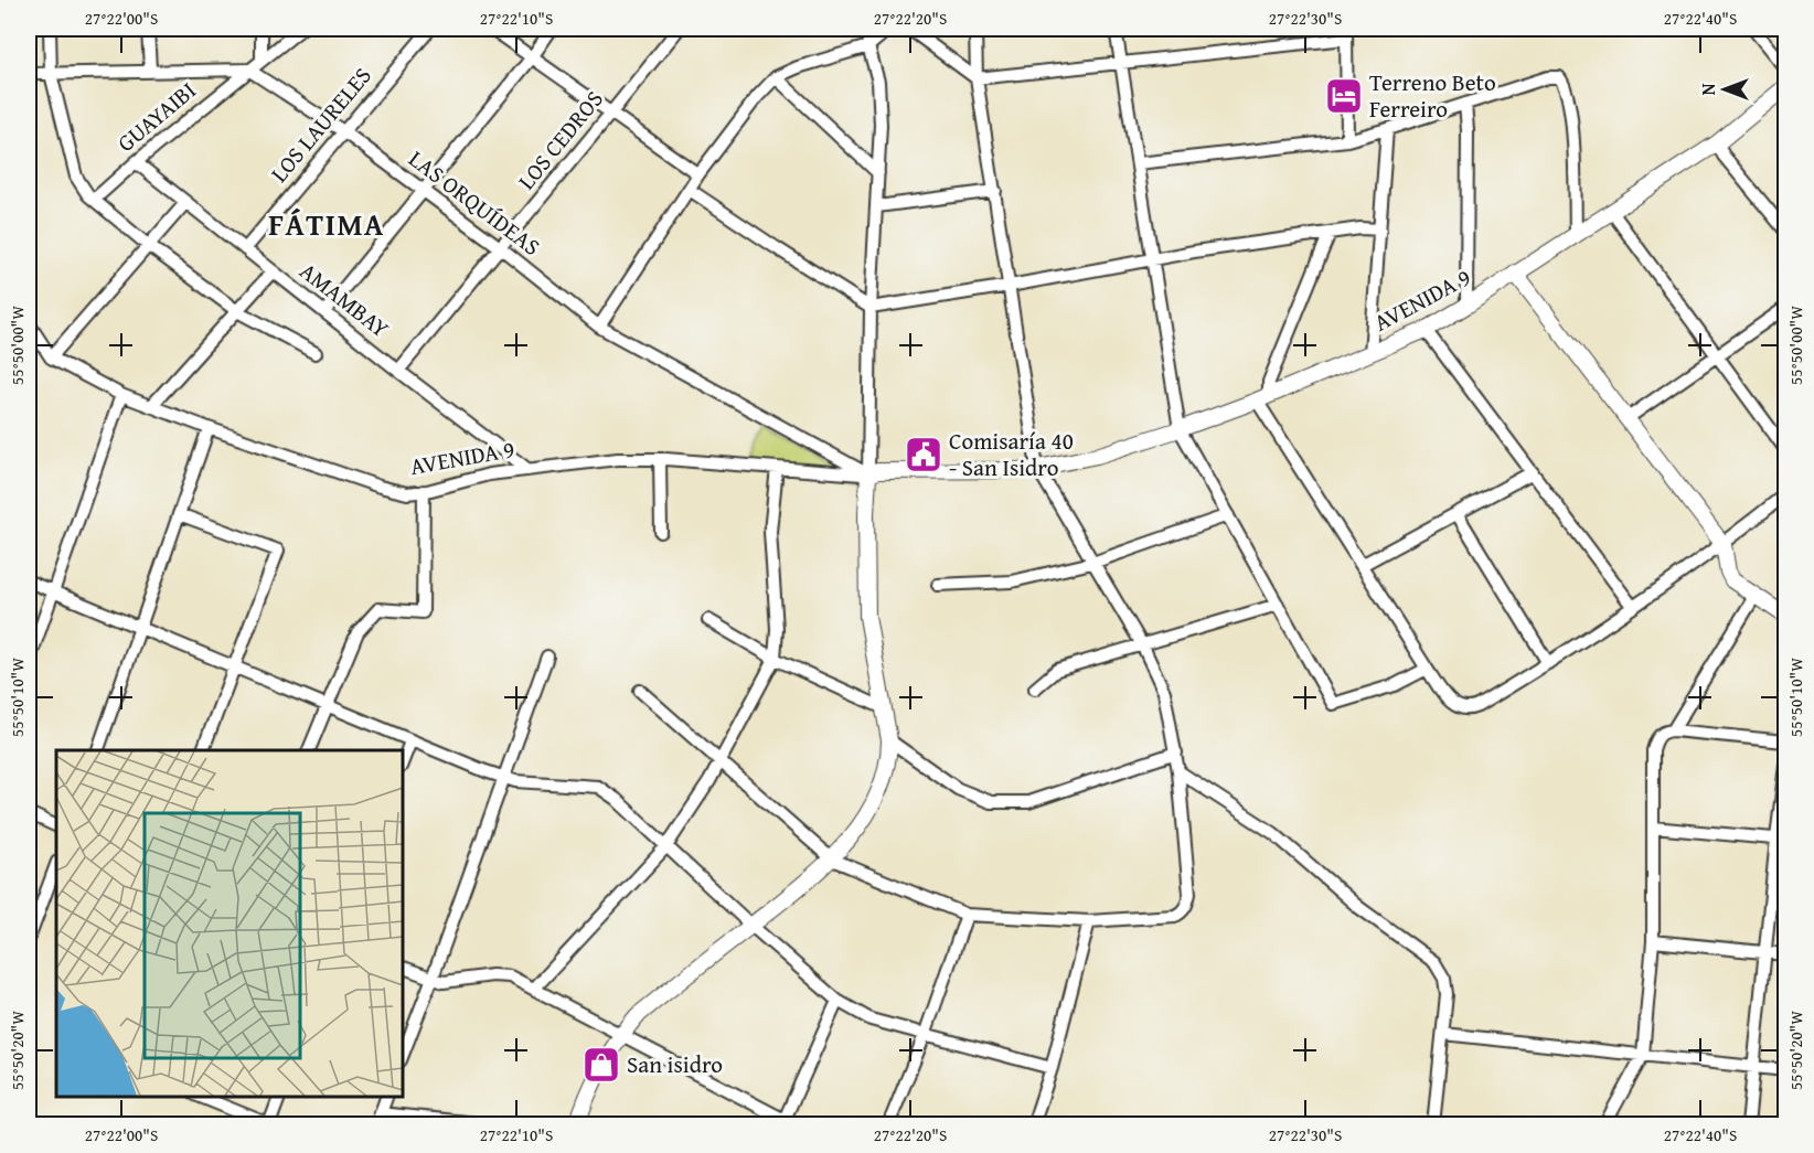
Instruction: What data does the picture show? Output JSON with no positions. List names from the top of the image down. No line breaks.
{"streets":{"main road":["AVENIDA 9"],"street":["GUAYAIBI","LOS LAURELES","LOS CEDROS","LAS ORQUÍDEAS","AMAMBAY"]},"crossings":[["GUAYAIBI","LAS ORQUÍDEAS"],["GUAYAIBI","AMAMBAY"],["LOS LAURELES","LAS ORQUÍDEAS"],["LOS LAURELES","AMAMBAY"],["LOS CEDROS","LAS ORQUÍDEAS"],["LOS CEDROS","AMAMBAY"],["LAS ORQUÍDEAS","AVENIDA 9"],["AMAMBAY","AVENIDA 9"]],"districts":["FÁTIMA"],"places":{"hotel":["Terreno Beto Ferreiro"],"public building":["Comisaría 40 - San Isidro"],"shop":["San isidro"]},"north":"left","coordinates":["27°22'00\"S","27°22'10\"S","27°22'20\"S","27°22'30\"S","27°22'40\"S","55°50'00\"W","55°50'10\"W","55°50'20\"W"]}
